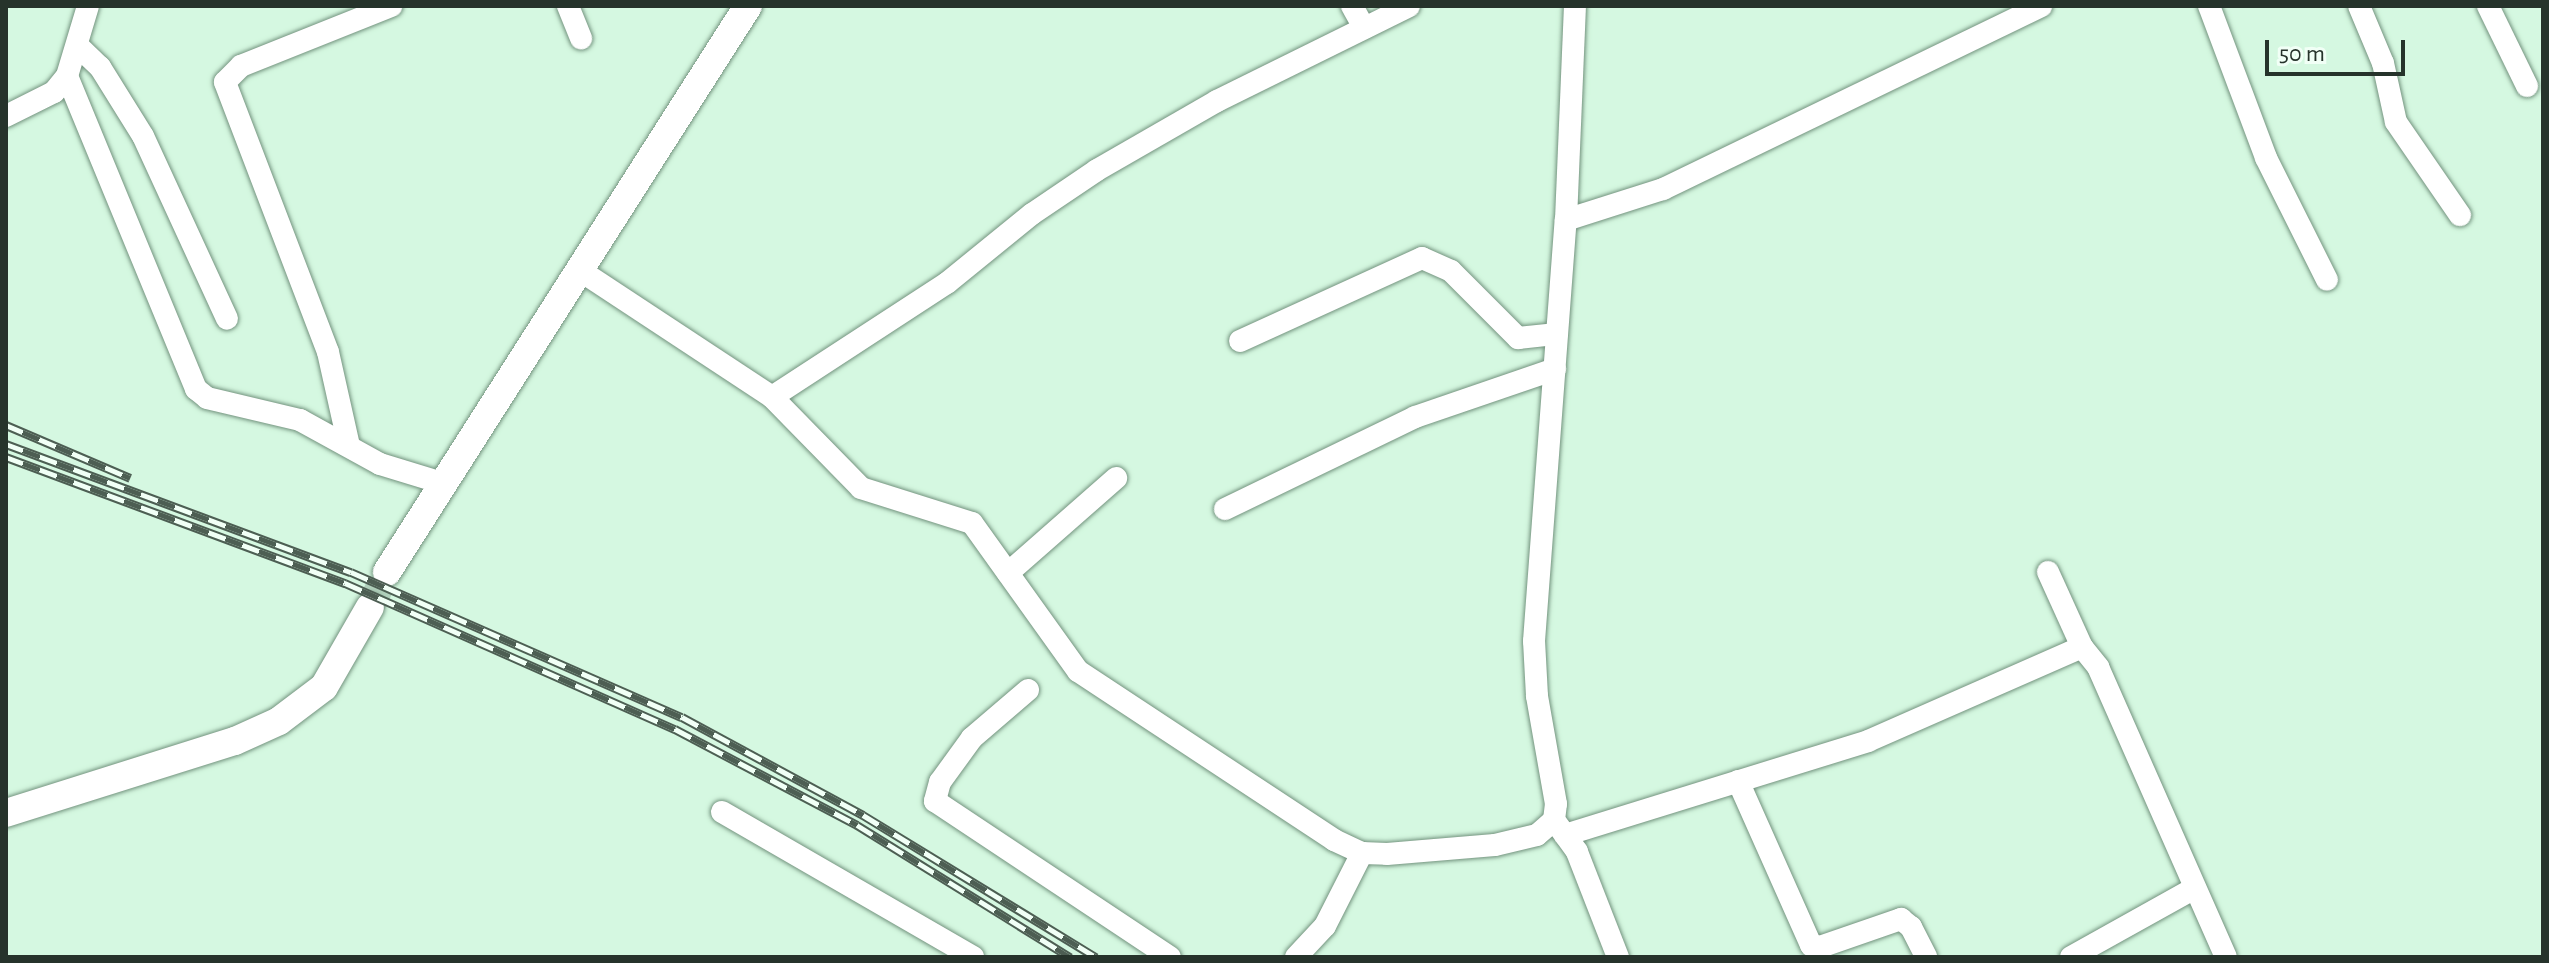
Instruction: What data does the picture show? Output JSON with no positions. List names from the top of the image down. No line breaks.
{"scale_bar":"50 m"}
